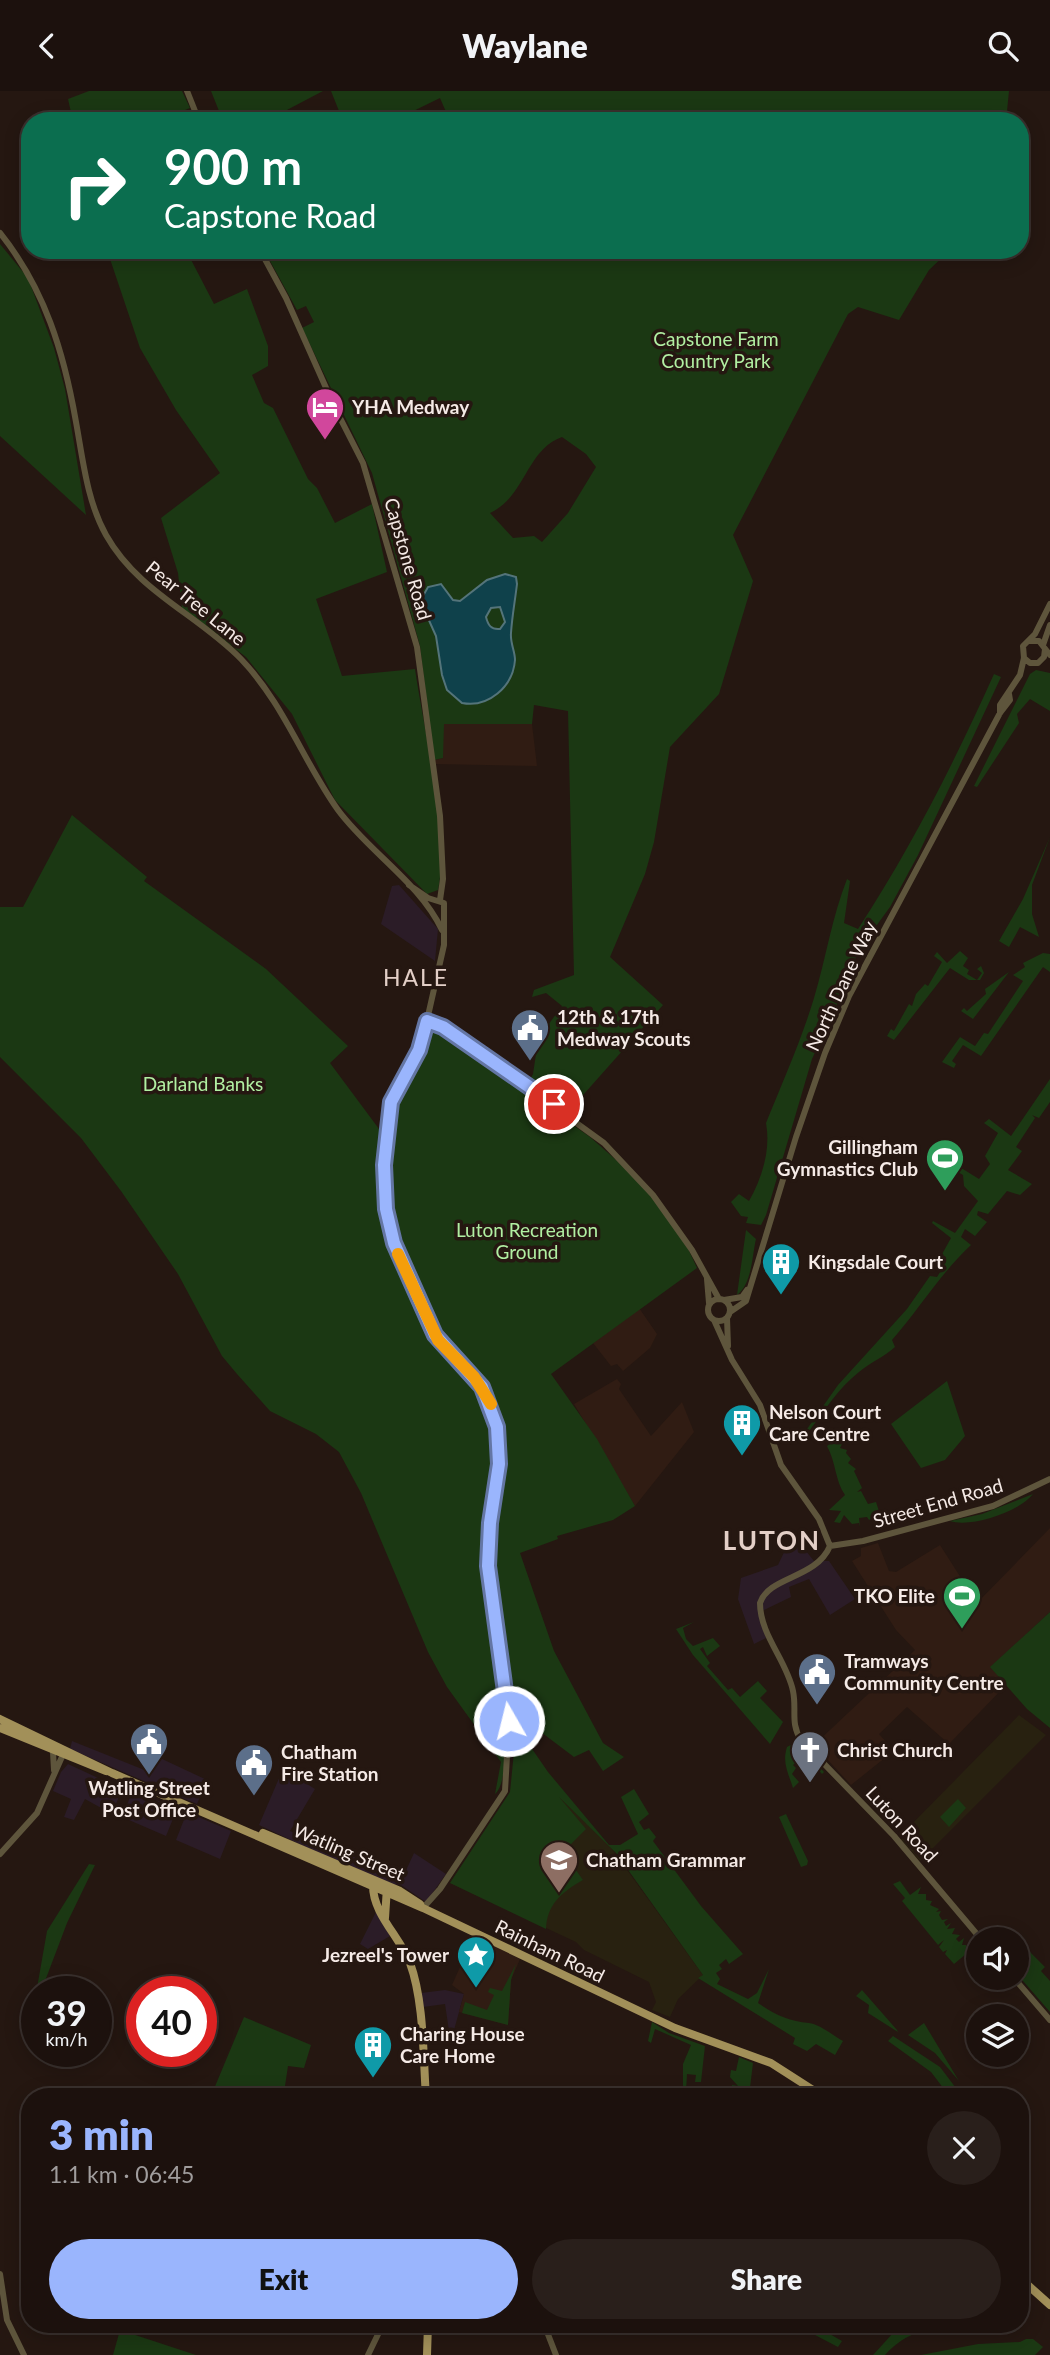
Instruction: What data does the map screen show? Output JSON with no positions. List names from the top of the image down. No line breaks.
{"streets":{"main road":["Watling Street","Rainham Road"],"street":["Capstone Road","Pear Tree Lane","North Dane Way","Street End Road","Luton Road"]},"crossings":[["Capstone Road","Pear Tree Lane"],["Street End Road","Luton Road"],["Watling Street","Rainham Road"]],"districts":["HALE","LUTON"],"parks":["Capstone Farm Country Park","Darland Banks","Luton Recreation Ground"],"places":{"hotel":["YHA Medway"],"public building":["12th & 17th Medway Scouts","Tramways Community Centre","Watling Street Post Office","Chatham Fire Station"],"sports":["Gillingham Gymnastics Club","TKO Elite"],"building":["Kingsdale Court","Nelson Court Care Centre","Charing House Care Home"],"church":["Christ Church"],"school or university":["Chatham Grammar"],"place":["Jezreel's Tower"]},"page":{"header":"Waylane","turn":["900 m","Capstone Road"],"speed":"39 km/h","limit":"40","heading":["3 min","1.1 km · 06:45"],"buttons":["Exit","Share"]}}
